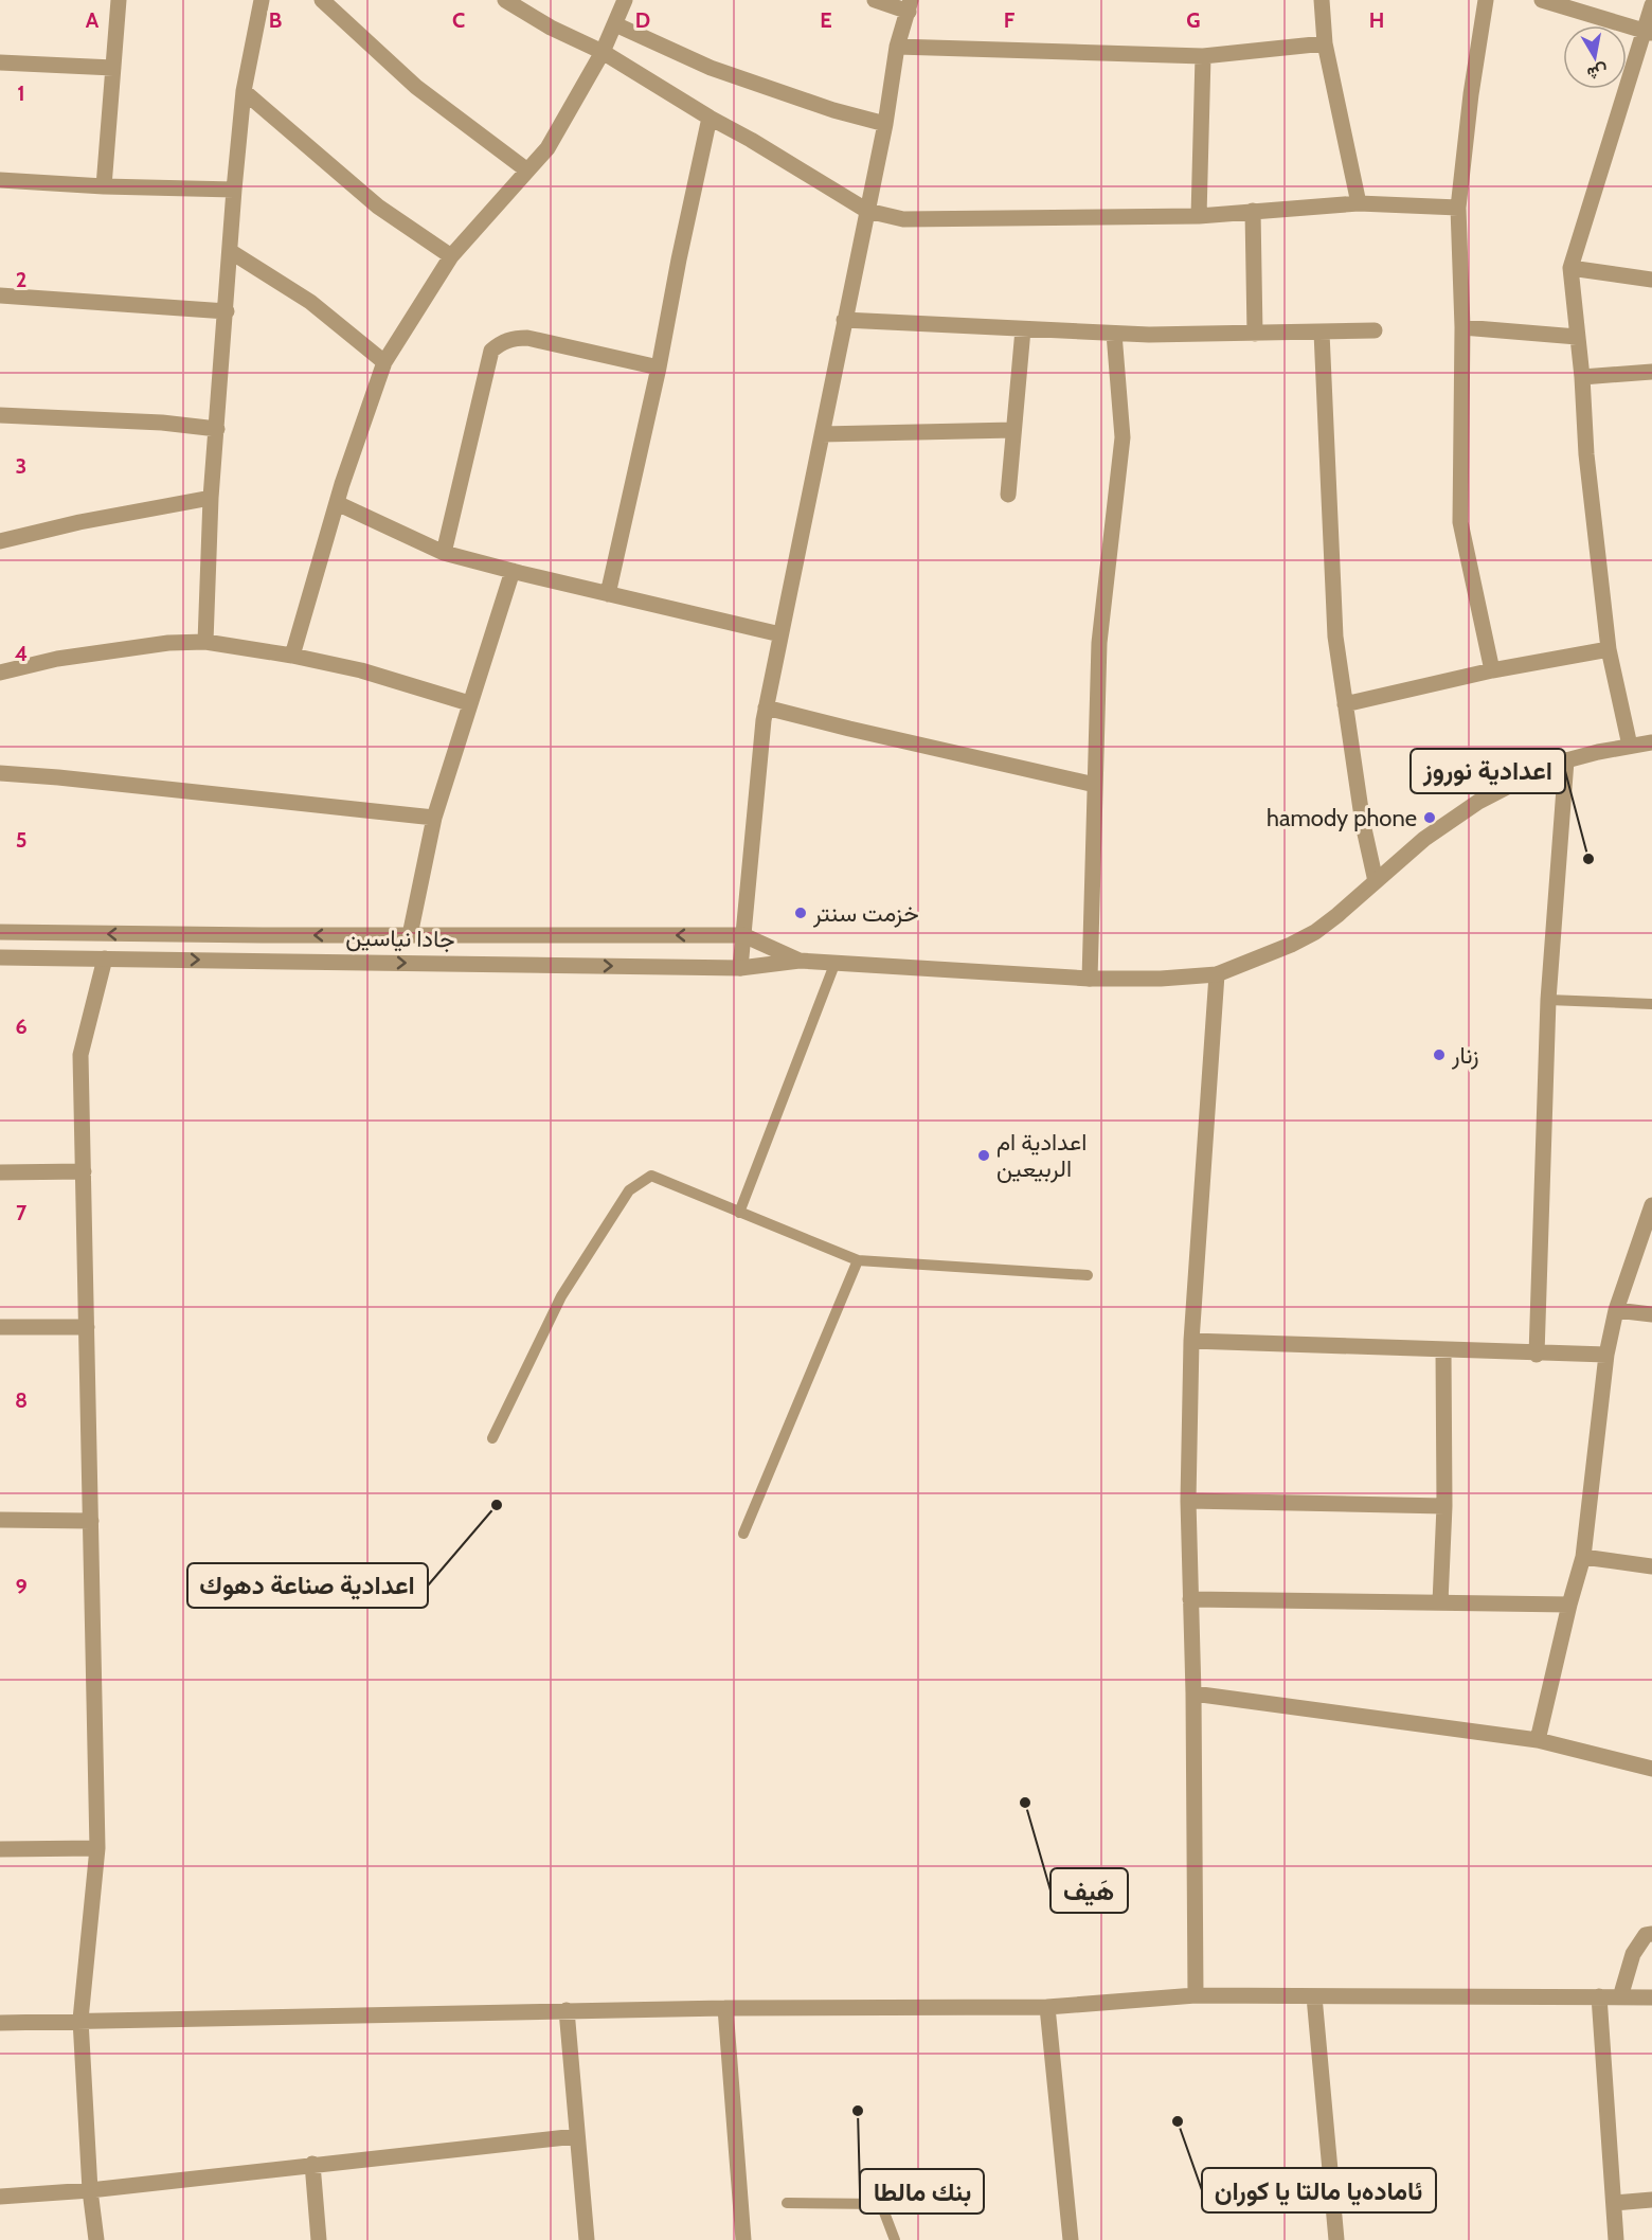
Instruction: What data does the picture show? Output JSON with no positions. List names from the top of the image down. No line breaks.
{"streets":{"street":["جادا نیاسین"]},"places":["hamody phone","اعدادية نوروز","خزمت سنتر","زنار","اعدادية ام الربيعين","اعدادية صناعة دهوك","هَيف","بنك مالطا","ئامادەيا مالتا يا كوران"],"north":"bottom","grid":{"columns":["A","B","C","D","E","F","G","H"],"rows":["1","2","3","4","5","6","7","8","9"]}}
